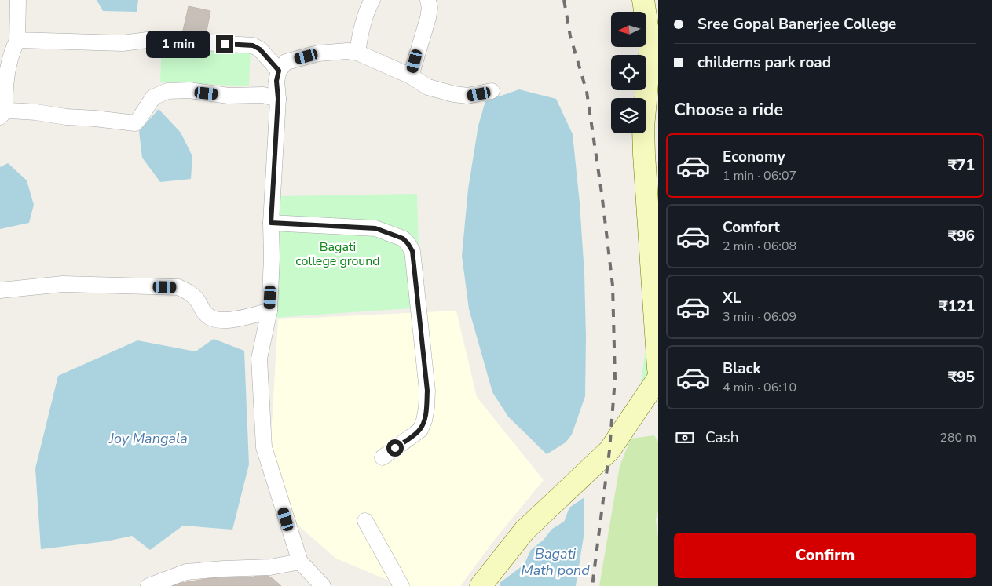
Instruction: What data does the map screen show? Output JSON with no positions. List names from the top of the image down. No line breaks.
{"water":["Joy Mangala","Bagati Math pond"],"parks":["Bagati college ground"],"north":"left","page":{"banner":["Sree Gopal Banerjee College","childerns park road"],"bubble":"1 min","heading":"Choose a ride","list":[{"name":"Economy","note":"1 min · 06:07","value":"₹71"},{"name":"Comfort","note":"2 min · 06:08","value":"₹96"},{"name":"XL","note":"3 min · 06:09","value":"₹121"},{"name":"Black","note":"4 min · 06:10","value":"₹95"}],"pay":["Cash","280 m"],"buttons":"Confirm"}}
